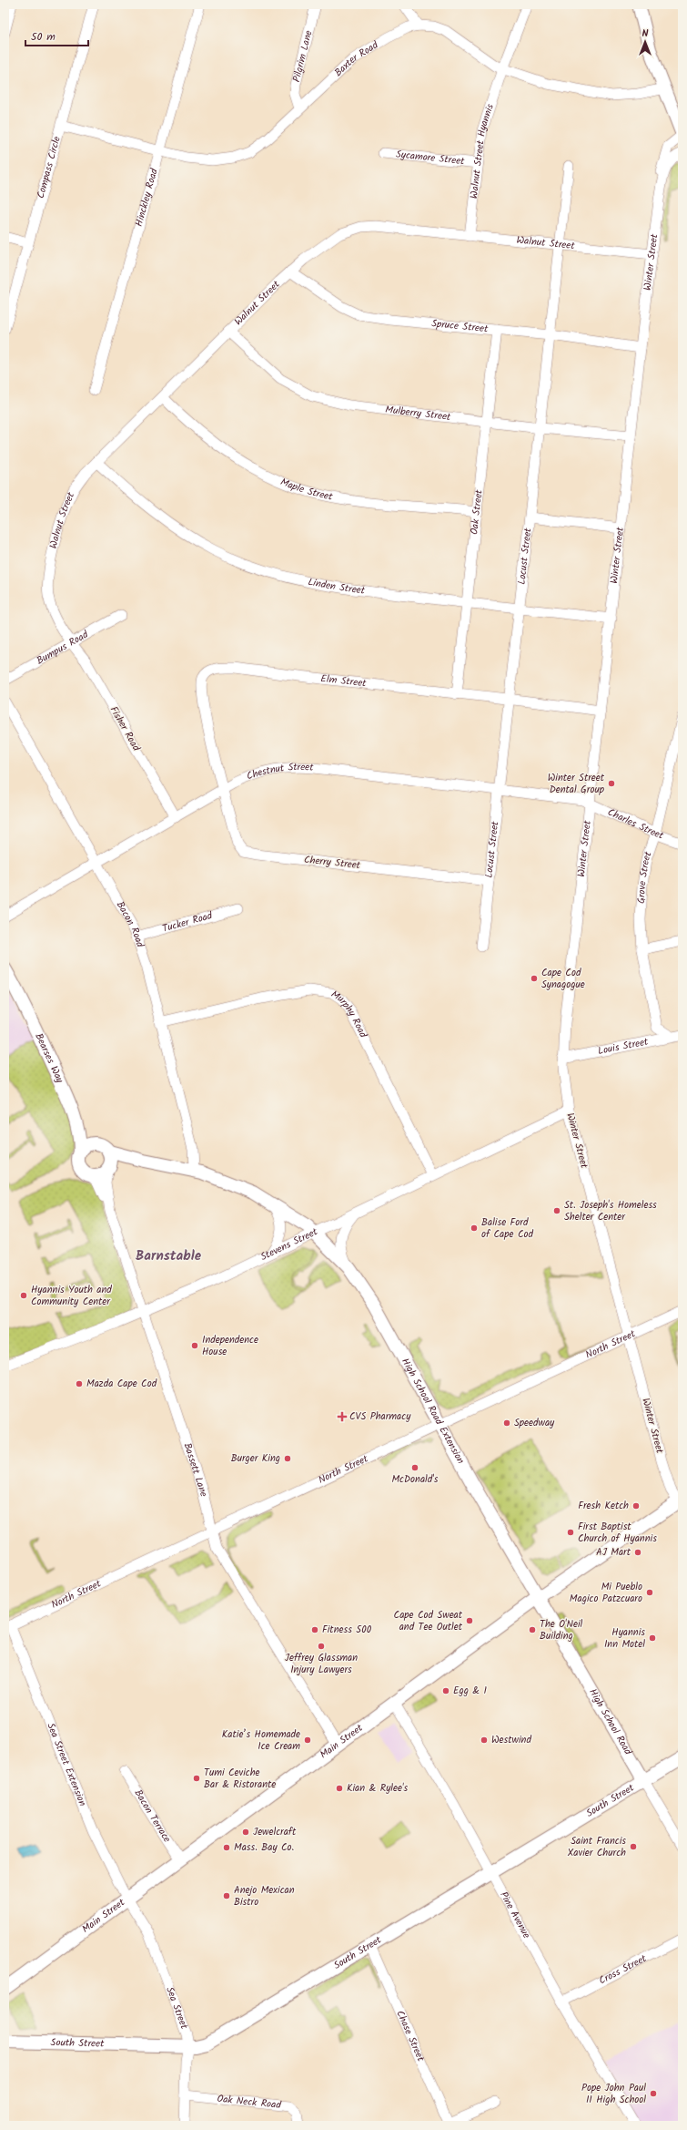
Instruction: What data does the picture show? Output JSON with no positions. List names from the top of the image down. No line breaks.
{"streets":{"main road":["Bearses Way","High School Road Extension","High School Road","Main Street","South Street"],"street":["Pilgrim Lane","Baxter Road","Walnut Street Hyannis","Sycamore Street","Compass Circle","Hinckley Road","Walnut Street","Winter Street","Spruce Street","Mulberry Street","Maple Street","Oak Street","Locust Street","Linden Street","Bumpus Road","Elm Street","Fisher Road","Chestnut Street","Charles Street","Cherry Street","Grove Street","Tucker Road","Bacon Road","Murphy Road","Louis Street","Stevens Street","North Street","Bassett Lane","Sea Street Extension","Bacon Terrace","Pine Avenue","Cross Street","Sea Street","Chase Street","Oak Neck Road"]},"crossings":[["Pilgrim Lane","Baxter Road"],["Baxter Road","Walnut Street Hyannis"],["Baxter Road","Compass Circle"],["Baxter Road","Hinckley Road"],["Walnut Street Hyannis","Sycamore Street"],["Walnut Street Hyannis","Walnut Street"],["Walnut Street","Winter Street"],["Walnut Street","Spruce Street"],["Walnut Street","Mulberry Street"],["Walnut Street","Maple Street"],["Walnut Street","Locust Street"],["Walnut Street","Linden Street"],["Walnut Street","Bumpus Road"],["Walnut Street","Fisher Road"],["Winter Street","Spruce Street"],["Winter Street","Mulberry Street"],["Winter Street","Linden Street"],["Winter Street","Elm Street"],["Winter Street","Chestnut Street"],["Winter Street","Charles Street"],["Winter Street","Louis Street"],["Winter Street","Stevens Street"],["Winter Street","North Street"],["Winter Street","Main Street"],["Spruce Street","Oak Street"],["Spruce Street","Locust Street"],["Mulberry Street","Oak Street"],["Mulberry Street","Locust Street"],["Maple Street","Oak Street"],["Oak Street","Linden Street"],["Oak Street","Elm Street"],["Locust Street","Linden Street"],["Locust Street","Elm Street"],["Locust Street","Chestnut Street"],["Locust Street","Cherry Street"],["Bumpus Road","Fisher Road"],["Elm Street","Chestnut Street"],["Elm Street","Cherry Street"],["Fisher Road","Chestnut Street"],["Chestnut Street","Charles Street"],["Chestnut Street","Cherry Street"],["Chestnut Street","Bacon Road"],["Charles Street","Grove Street"],["Grove Street","Louis Street"],["Tucker Road","Bacon Road"],["Bacon Road","Murphy Road"],["Murphy Road","Stevens Street"],["Bearses Way","Bassett Lane"],["Stevens Street","High School Road Extension"],["Stevens Street","Bassett Lane"],["North Street","High School Road Extension"],["North Street","Bassett Lane"],["North Street","Sea Street Extension"],["High School Road Extension","High School Road"],["High School Road Extension","Main Street"],["Bassett Lane","Main Street"],["High School Road","Main Street"],["High School Road","South Street"],["Main Street","Sea Street Extension"],["Main Street","Bacon Terrace"],["Main Street","Pine Avenue"],["Main Street","Sea Street"],["Sea Street Extension","Sea Street"],["South Street","Pine Avenue"],["South Street","Sea Street"],["South Street","Chase Street"],["Pine Avenue","Cross Street"],["Sea Street","Oak Neck Road"]],"districts":["Barnstable"],"places":{"other":["Winter Street Dental Group","Cape Cod Synagogue","St. Joseph's Homeless Shelter Center","Balise Ford of Cape Cod","Hyannis Youth and Community Center","Independence House","Mazda Cape Cod","Speedway","Burger King","McDonald's","Fresh Ketch","First Baptist Church of Hyannis","AJ Mart","Mi Pueblo Magico Patzcuaro","Cape Cod Sweat and Tee Outlet","Fitness 500","The O'Neil Building","Hyannis Inn Motel","Jeffrey Glassman Injury Lawyers","Egg & I","Katie’s Homemade Ice Cream","Westwind","Tumi Ceviche Bar & Ristorante","Kian & Rylee's","Jewelcraft","Saint Francis Xavier Church","Mass. Bay Co.","Anejo Mexican Bistro","Pope John Paul II High School"],"health":["CVS Pharmacy"]},"scale_bar":"50 m","north":"top"}
